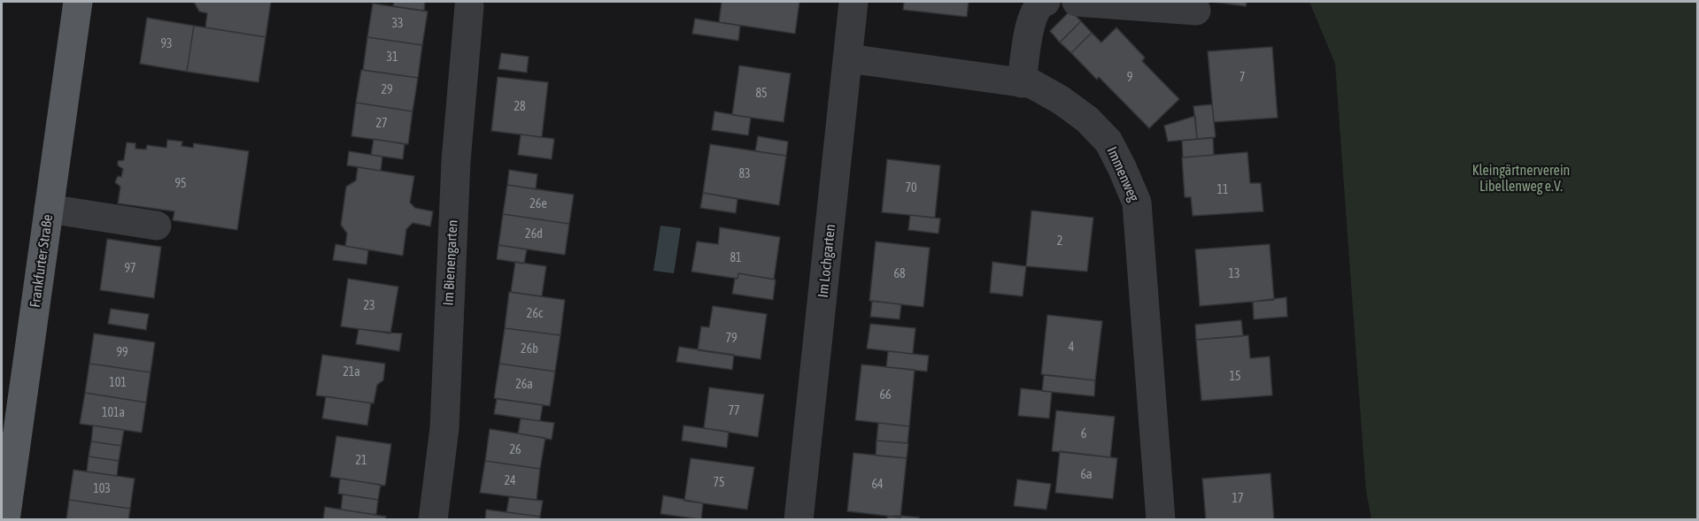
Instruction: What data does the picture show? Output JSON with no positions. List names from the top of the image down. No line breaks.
{"streets":{"main road":["Frankfurter Straße"],"street":["Immenweg","Im Lochgarten","Im Bienengarten"]},"crossings":[["Immenweg","Im Lochgarten"]],"parks":["Kleingärtnerverein Libellenweg e.V."],"house_numbers":["33","93","31","9","7","29","85","28","27","83","95","70","11","26e","26d","2","81","97","68","13","23","26c","79","4","26b","99","21a","15","101","26a","66","77","101a","6","26","21","6a","24","75","64","103","17"]}
